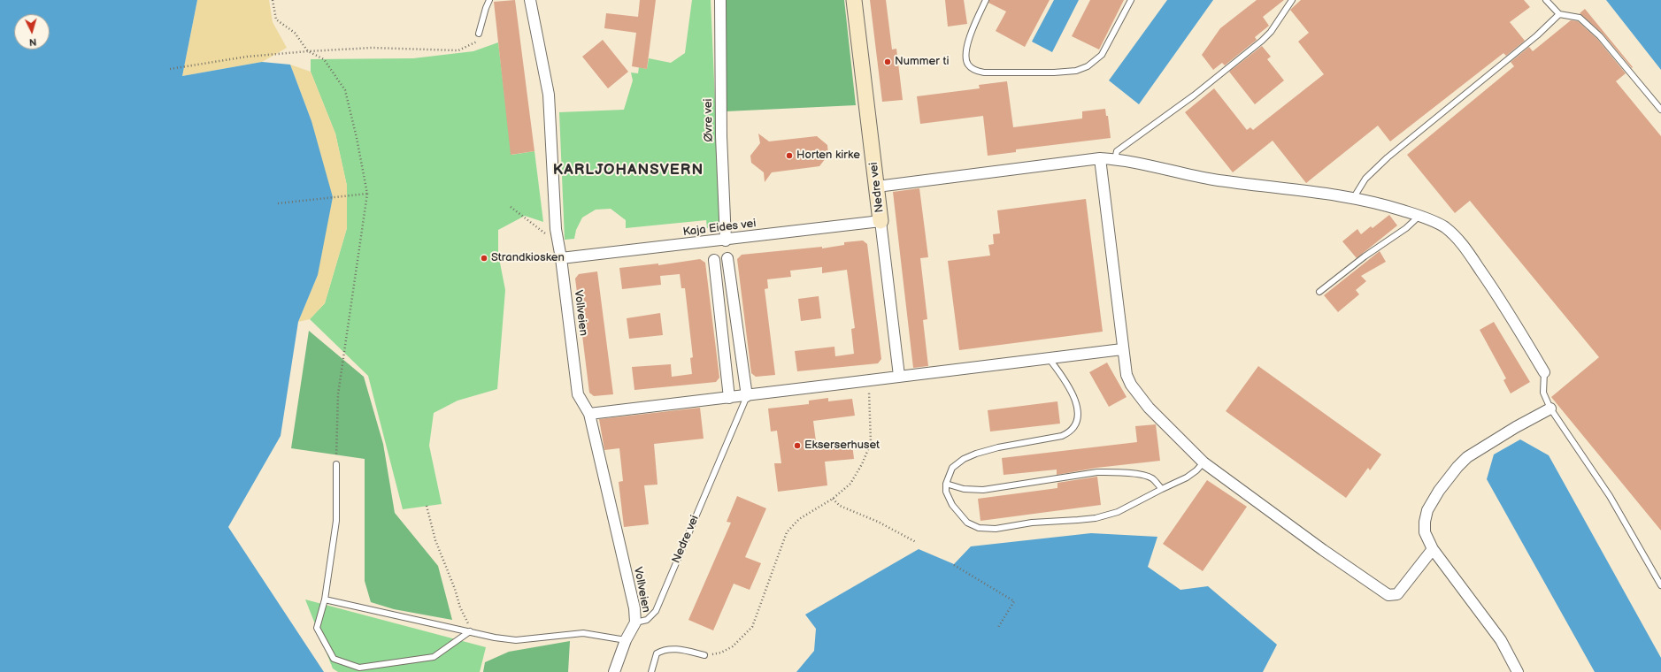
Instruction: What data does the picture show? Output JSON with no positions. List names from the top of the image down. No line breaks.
{"streets":{"main road":["Nedre vei"],"street":["Øvre vei","Kaja Eides vei","Vollveien"]},"crossings":[["Øvre vei","Kaja Eides vei"],["Nedre vei","Kaja Eides vei"],["Nedre vei","Vollveien"],["Kaja Eides vei","Vollveien"]],"districts":["KARLJOHANSVERN"],"places":["Nummer ti","Horten kirke","Strandkiosken","Ekserserhuset"],"north":"bottom"}
